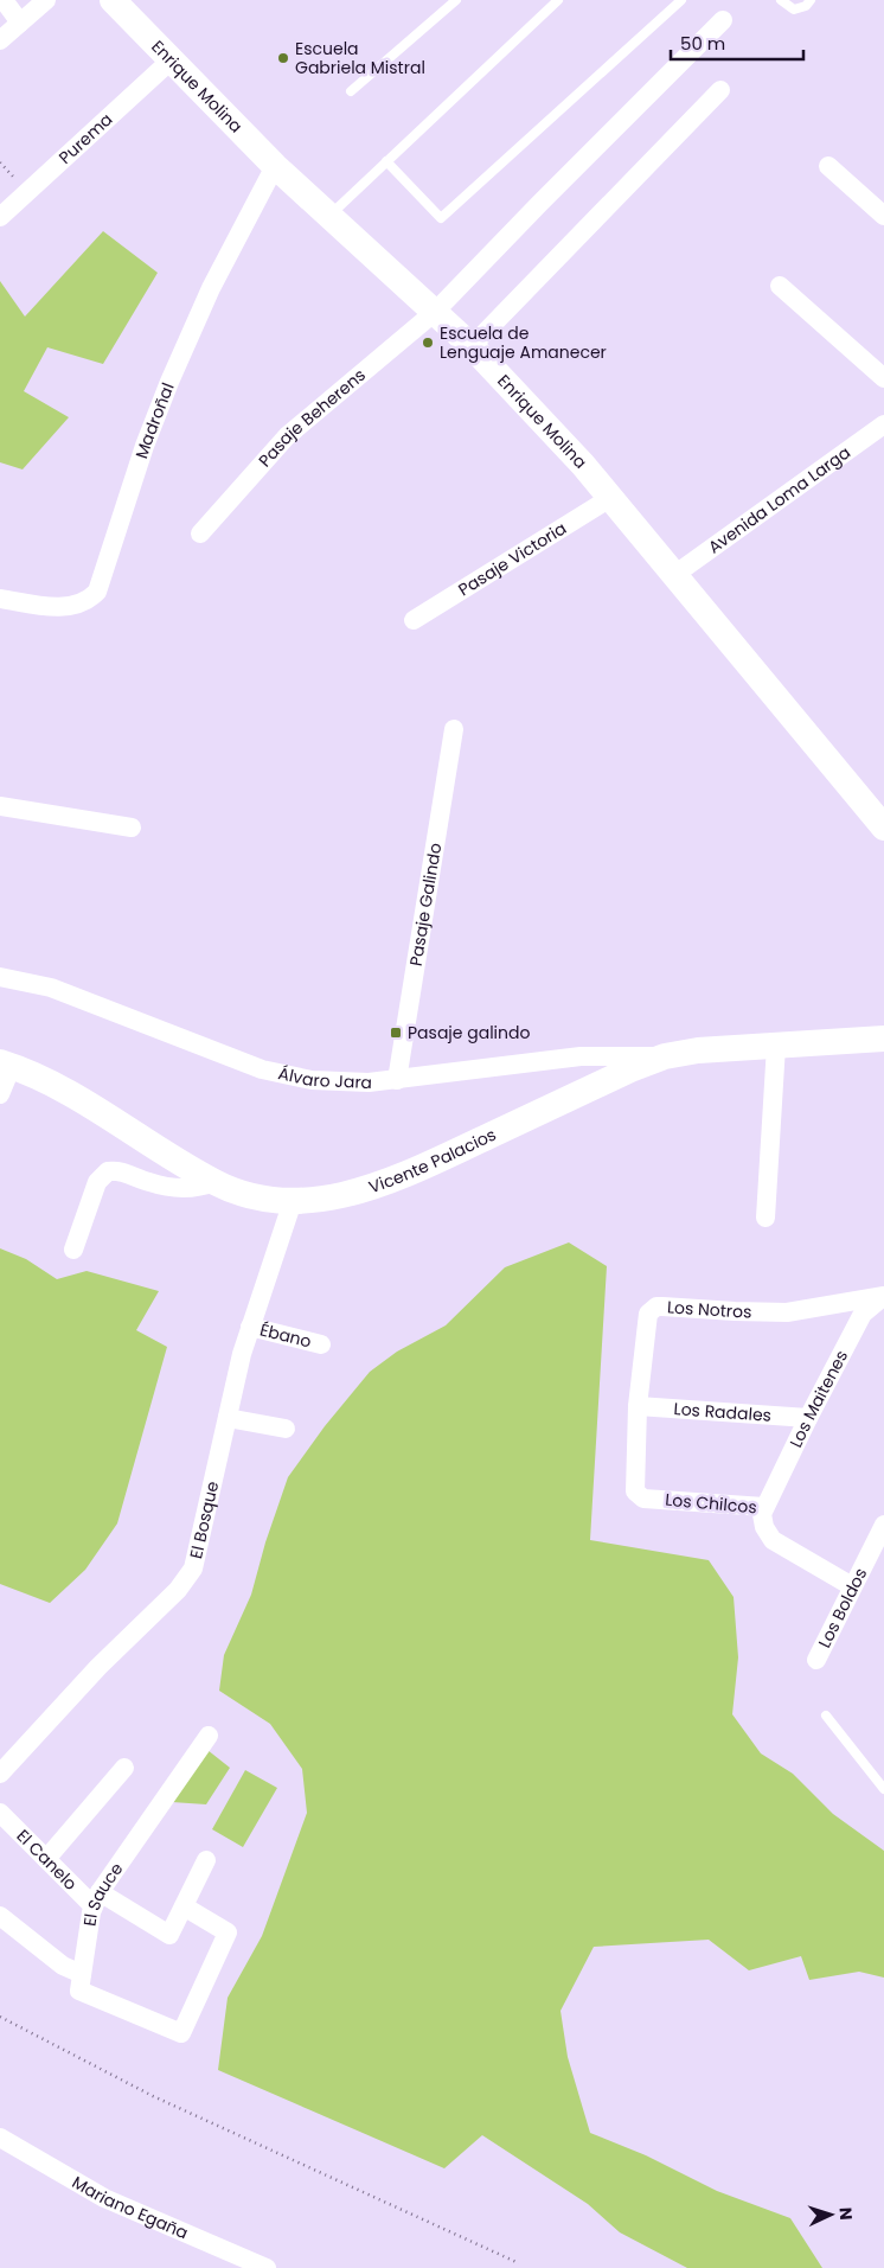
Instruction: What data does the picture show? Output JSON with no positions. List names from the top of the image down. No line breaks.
{"streets":{"main road":["Enrique Molina","Vicente Palacios"],"street":["Purema","Pasaje Beherens","Madroñal","Avenida Loma Larga","Pasaje Victoria","Pasaje Galindo","Álvaro Jara","Los Notros","Ébano","Los Maitenes","Los Radales","Los Chilcos","El Bosque","Los Boldos","El Canelo","El Sauce","Mariano Egaña"]},"crossings":[["Enrique Molina","Purema"],["Enrique Molina","Pasaje Beherens"],["Enrique Molina","Madroñal"],["Enrique Molina","Avenida Loma Larga"],["Enrique Molina","Pasaje Victoria"],["Pasaje Galindo","Álvaro Jara"],["Álvaro Jara","Vicente Palacios"],["Vicente Palacios","El Bosque"],["Los Notros","Los Maitenes"],["Los Notros","Los Radales"],["Los Notros","Los Chilcos"],["Ébano","El Bosque"],["Los Maitenes","Los Radales"],["Los Maitenes","Los Chilcos"],["Los Chilcos","Los Boldos"],["El Canelo","El Sauce"]],"places":{"other":["Escuela Gabriela Mistral","Escuela de Lenguaje Amanecer"],"transit":["Pasaje galindo"]},"scale_bar":"50 m","north":"right"}
